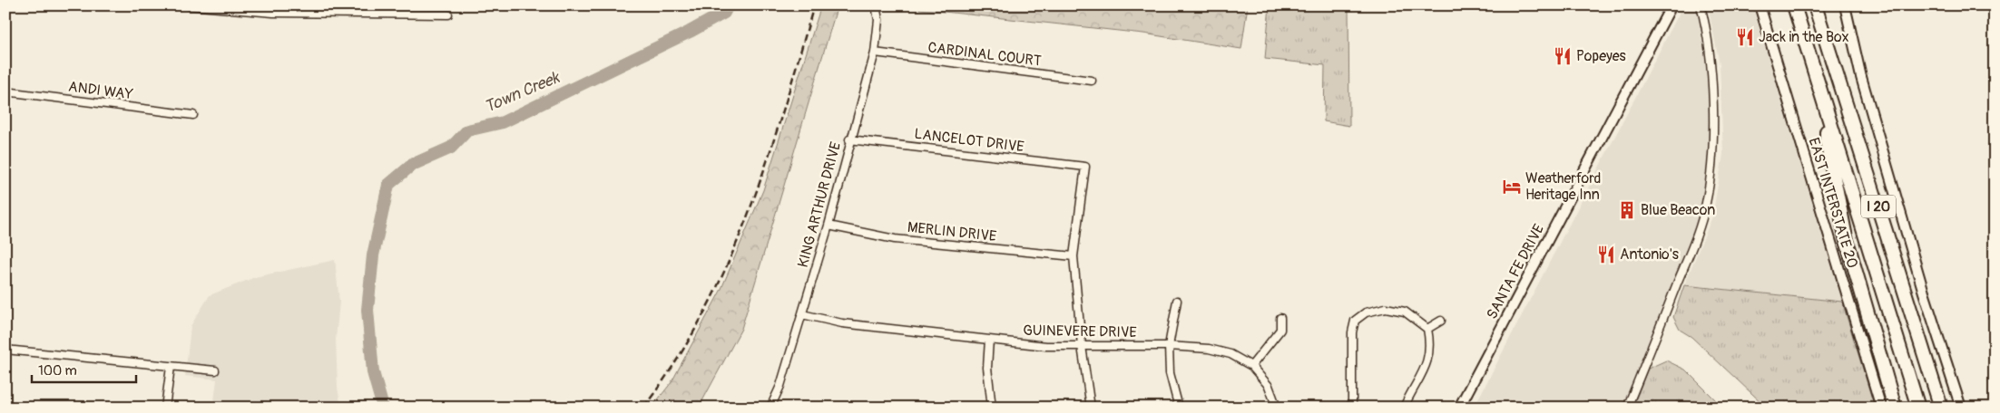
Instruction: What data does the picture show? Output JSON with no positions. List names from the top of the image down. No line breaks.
{"streets":{"highway":["I 20"],"main road":["EAST INTERSTATE 20","SANTA FE DRIVE"],"street":["CARDINAL COURT","ANDI WAY","LANCELOT DRIVE","KING ARTHUR DRIVE","MERLIN DRIVE","GUINEVERE DRIVE"]},"crossings":[["CARDINAL COURT","KING ARTHUR DRIVE"],["LANCELOT DRIVE","KING ARTHUR DRIVE"],["LANCELOT DRIVE","MERLIN DRIVE"],["KING ARTHUR DRIVE","MERLIN DRIVE"],["KING ARTHUR DRIVE","GUINEVERE DRIVE"]],"water":["Town Creek"],"places":{"restaurant":["Jack in the Box","Popeyes","Antonio's"],"hotel":["Weatherford Heritage Inn"],"building":["Blue Beacon"]},"scale_bar":"100 m"}
